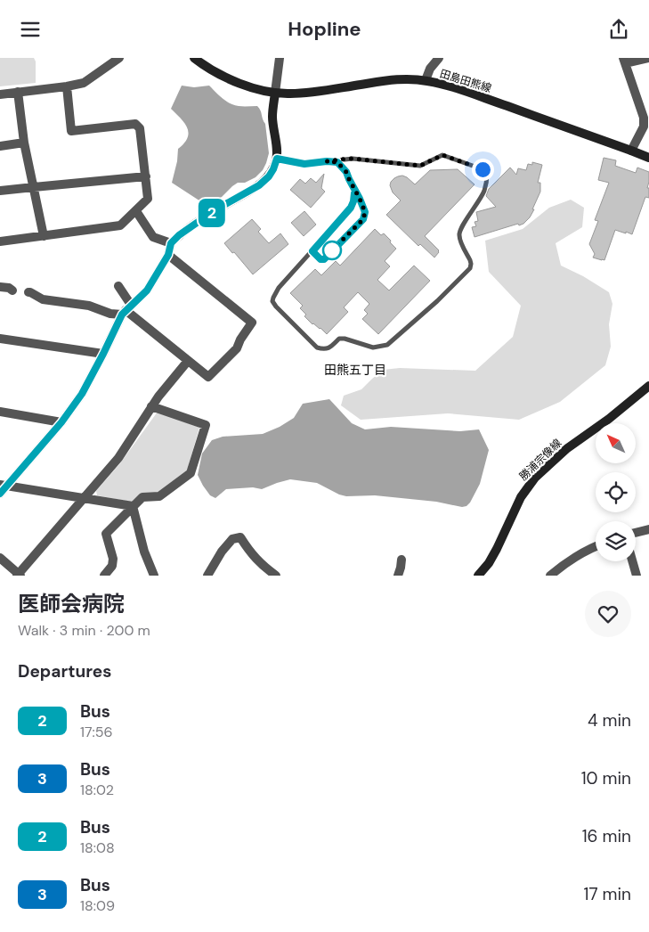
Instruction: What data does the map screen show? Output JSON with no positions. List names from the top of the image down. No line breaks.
{"streets":{"main road":["田島田熊線","勝浦宗像線"]},"districts":["田熊五丁目"],"lines":["bus line 2"],"north":"top left","page":{"header":"Hopline","on_map":"2","heading":[["医師会病院","Walk · 3 min · 200 m"],"Departures"],"list":[{"mark":"2","name":"Bus","note":"17:56","value":"4 min"},{"mark":"3","name":"Bus","note":"18:02","value":"10 min"},{"mark":"2","name":"Bus","note":"18:08","value":"16 min"},{"mark":"3","name":"Bus","note":"18:09","value":"17 min"}]}}
